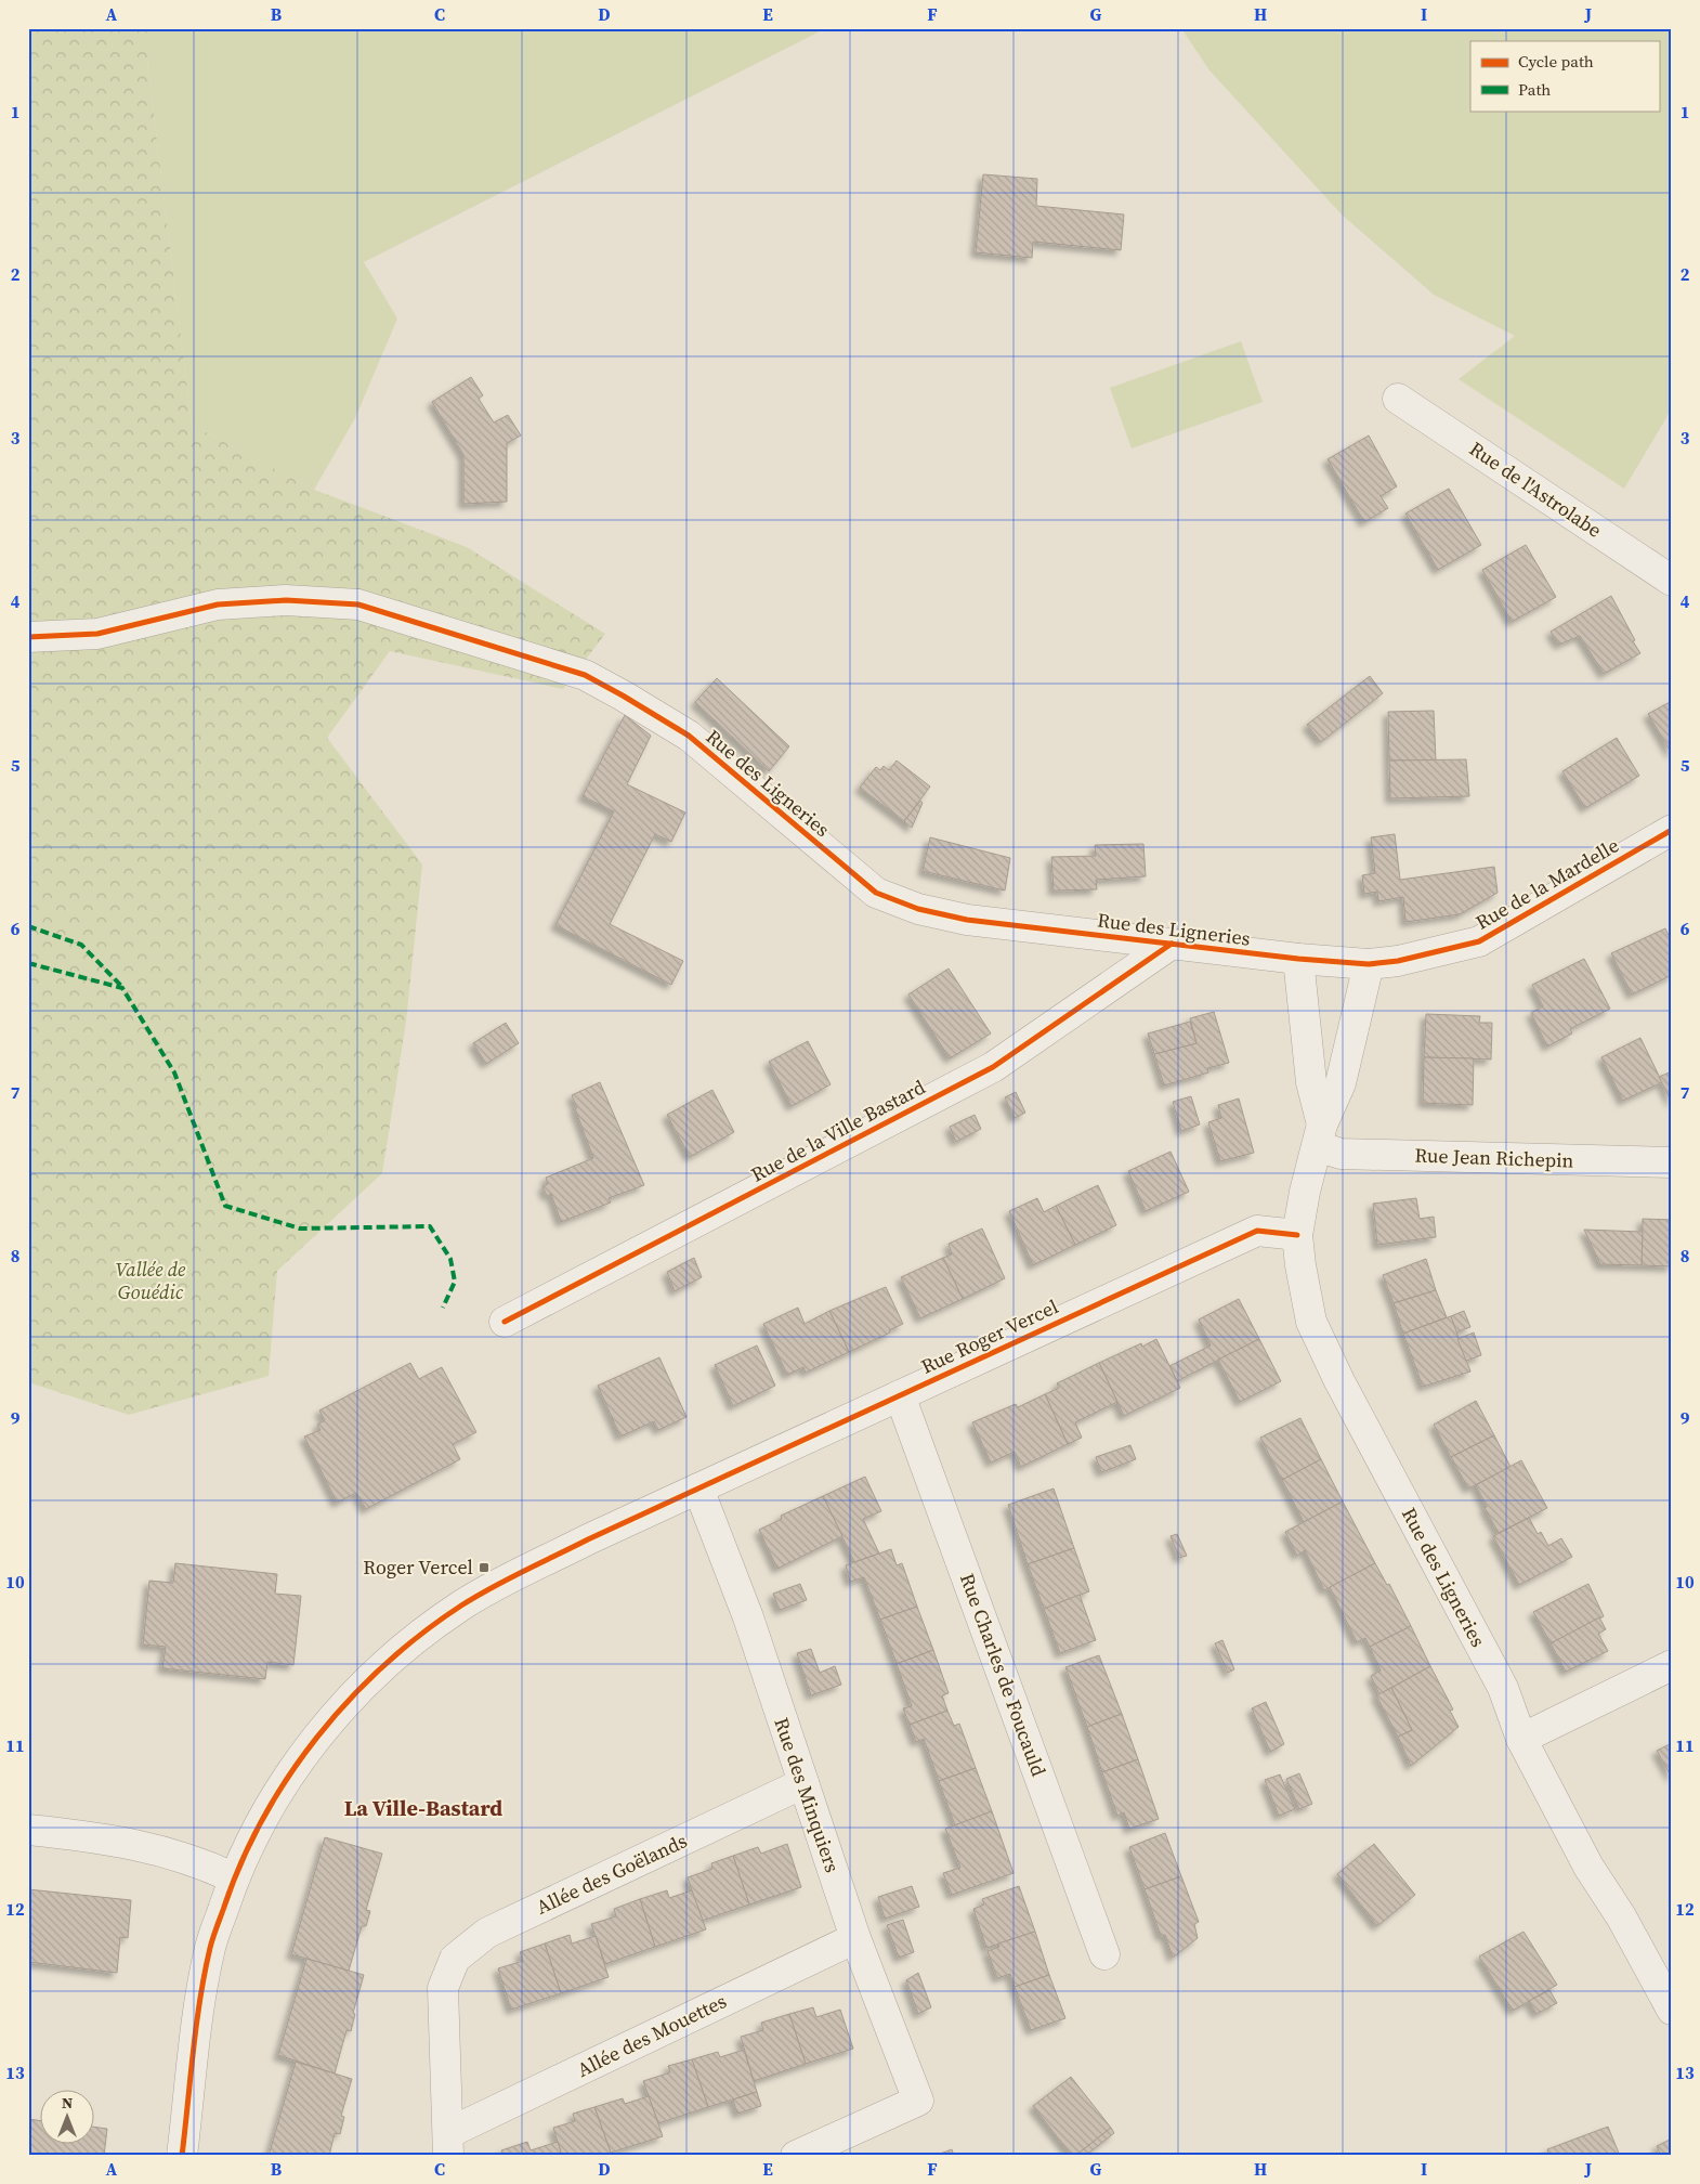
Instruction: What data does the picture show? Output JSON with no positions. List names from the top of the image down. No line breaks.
{"streets":{"street":["Rue de l'Astrolabe","Rue des Ligneries","Rue de la Mardelle","Rue de la Ville Bastard","Rue Jean Richepin","Rue Roger Vercel","Rue Charles de Foucauld","Rue des Minquiers","Allée des Goëlands","Allée des Mouettes"]},"crossings":[["Rue des Ligneries","Rue de la Mardelle"],["Rue des Ligneries","Rue de la Ville Bastard"],["Rue des Ligneries","Rue Jean Richepin"],["Rue des Ligneries","Rue Roger Vercel"],["Rue Roger Vercel","Rue Charles de Foucauld"],["Rue Roger Vercel","Rue des Minquiers"],["Rue des Minquiers","Allée des Goëlands"],["Rue des Minquiers","Allée des Mouettes"],["Allée des Goëlands","Allée des Mouettes"]],"districts":["La Ville-Bastard"],"parks":["Vallée de Gouédic"],"places":{"transit":["Roger Vercel"]},"legend":["Cycle path","Path"],"north":"top","grid":{"columns":["A","B","C","D","E","F","G","H","I","J"],"rows":["1","2","3","4","5","6","7","8","9","10","11","12","13"]}}
